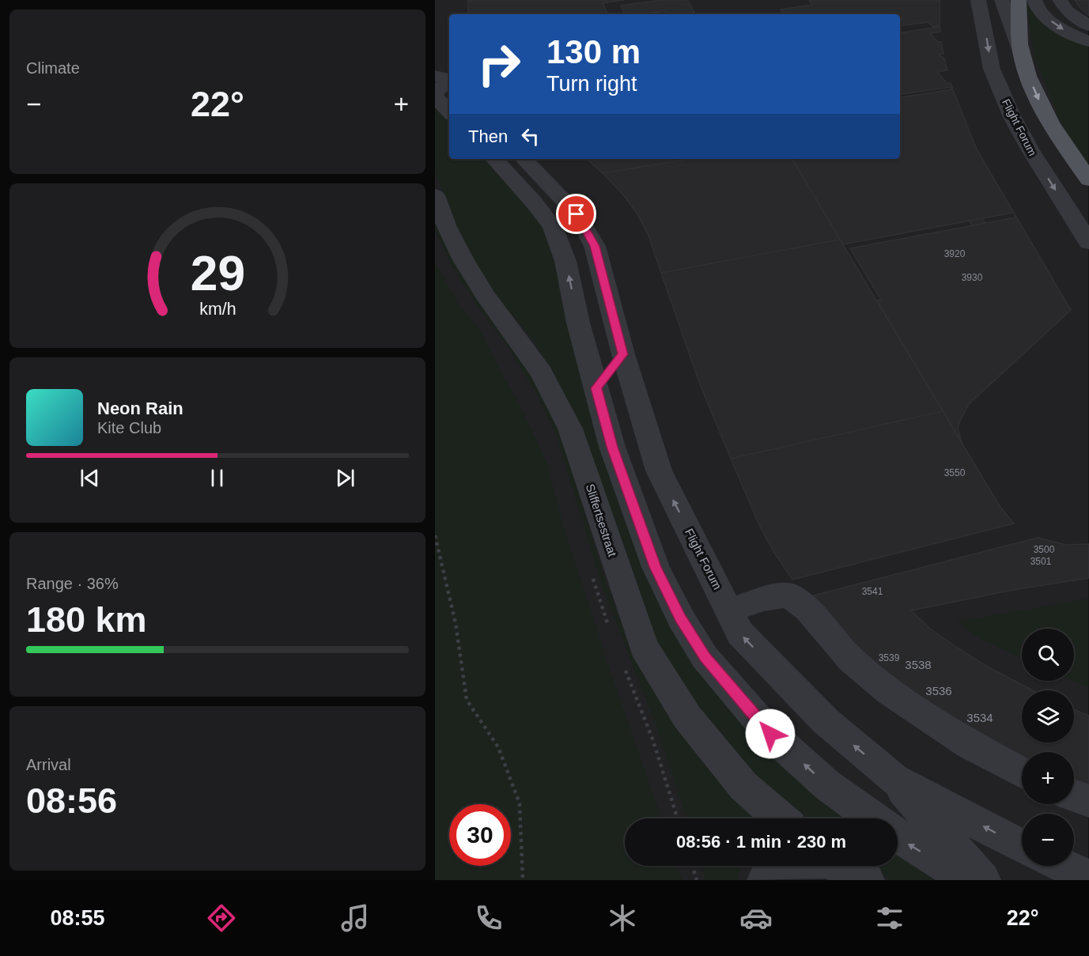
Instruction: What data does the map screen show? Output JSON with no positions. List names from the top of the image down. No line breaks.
{"streets":{"street":["Flight Forum","Sliffertsestraat"]},"house_numbers":["3920","3930","3550","3500","3501","3541","3539","3538","3536","3534"],"page":{"tile":["Climate",["Range · 36%","180 km"],["Arrival","08:56"]],"turn":["130 m","Turn right"],"heat":["−","22°","+"],"then":"Then","song":["Neon Rain","Kite Club"],"map_buttons":["+","−"],"limit":"30","trip":"08:56 · 1 min · 230 m","tabs":["08:55","22°"],"gauge":["29","km/h"]}}
